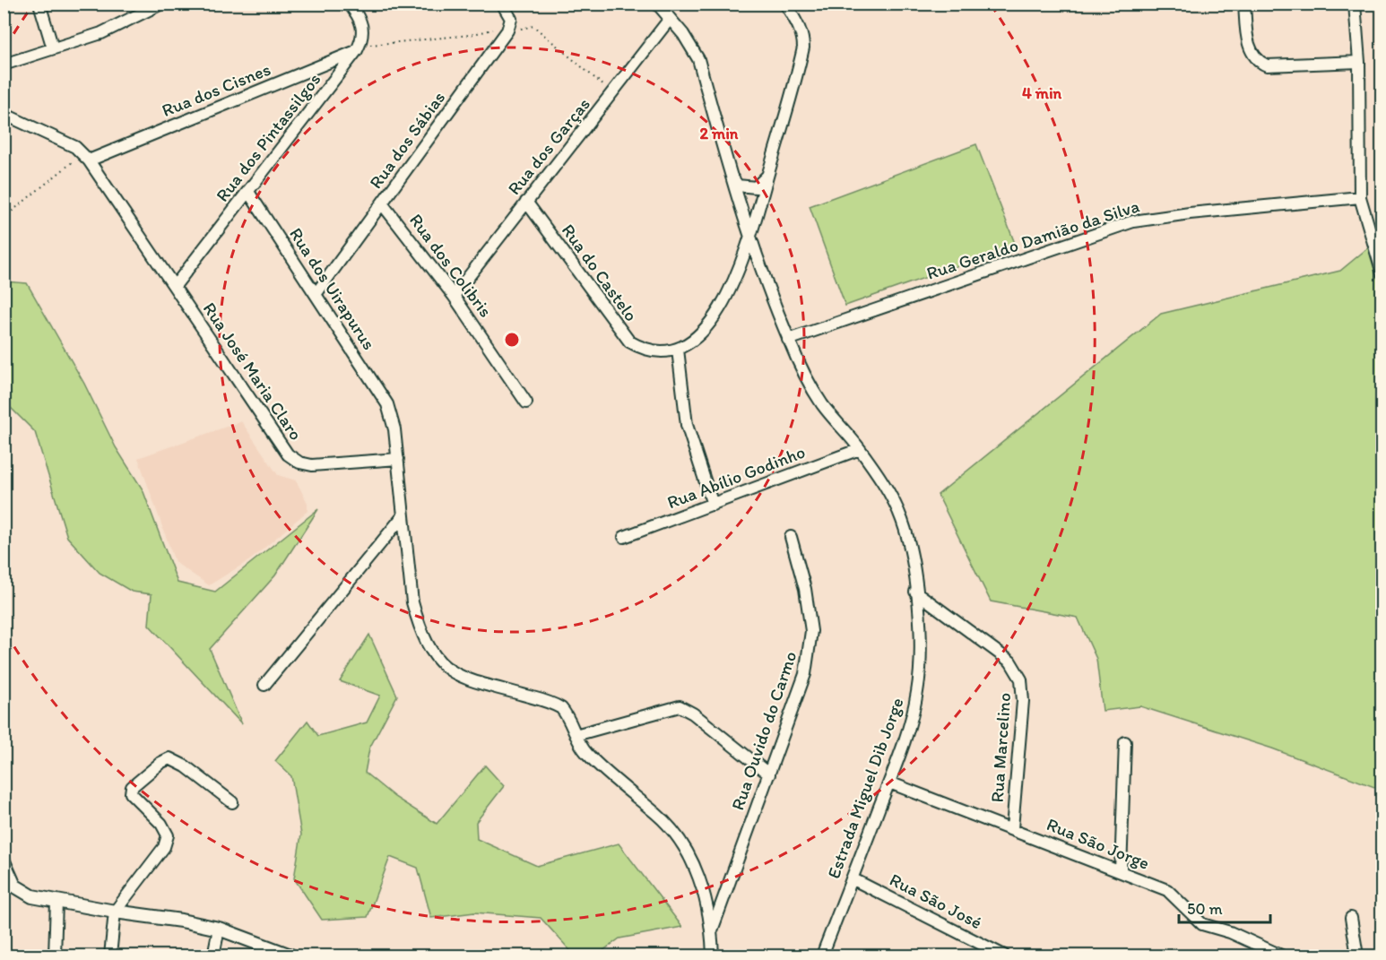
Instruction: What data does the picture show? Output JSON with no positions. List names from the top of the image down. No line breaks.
{"streets":{"street":["Rua dos Cisnes","Rua dos Pintassilgos","Rua dos Sábias","Rua dos Garças","Rua Geraldo Damião da Silva","Rua dos Colibris","Rua do Castelo","Rua dos Uirapurus","Rua José Maria Claro","Rua Abílio Godinho","Rua Ouvido do Carmo","Rua Marcelino","Estrada Miguel Dib Jorge","Rua São Jorge","Rua São José"]},"crossings":[["Rua dos Cisnes","Rua dos Pintassilgos"],["Rua dos Cisnes","Rua José Maria Claro"],["Rua dos Pintassilgos","Rua dos Uirapurus"],["Rua dos Pintassilgos","Rua José Maria Claro"],["Rua dos Sábias","Rua dos Colibris"],["Rua dos Sábias","Rua dos Uirapurus"],["Rua dos Garças","Rua dos Colibris"],["Rua dos Garças","Rua do Castelo"],["Rua dos Garças","Estrada Miguel Dib Jorge"],["Rua Geraldo Damião da Silva","Estrada Miguel Dib Jorge"],["Rua dos Uirapurus","Rua José Maria Claro"],["Rua Abílio Godinho","Estrada Miguel Dib Jorge"],["Rua Marcelino","Estrada Miguel Dib Jorge"],["Rua Marcelino","Rua São Jorge"],["Estrada Miguel Dib Jorge","Rua São Jorge"],["Estrada Miguel Dib Jorge","Rua São José"]],"scale_bar":"50 m","rings":["4 min","2 min"]}
